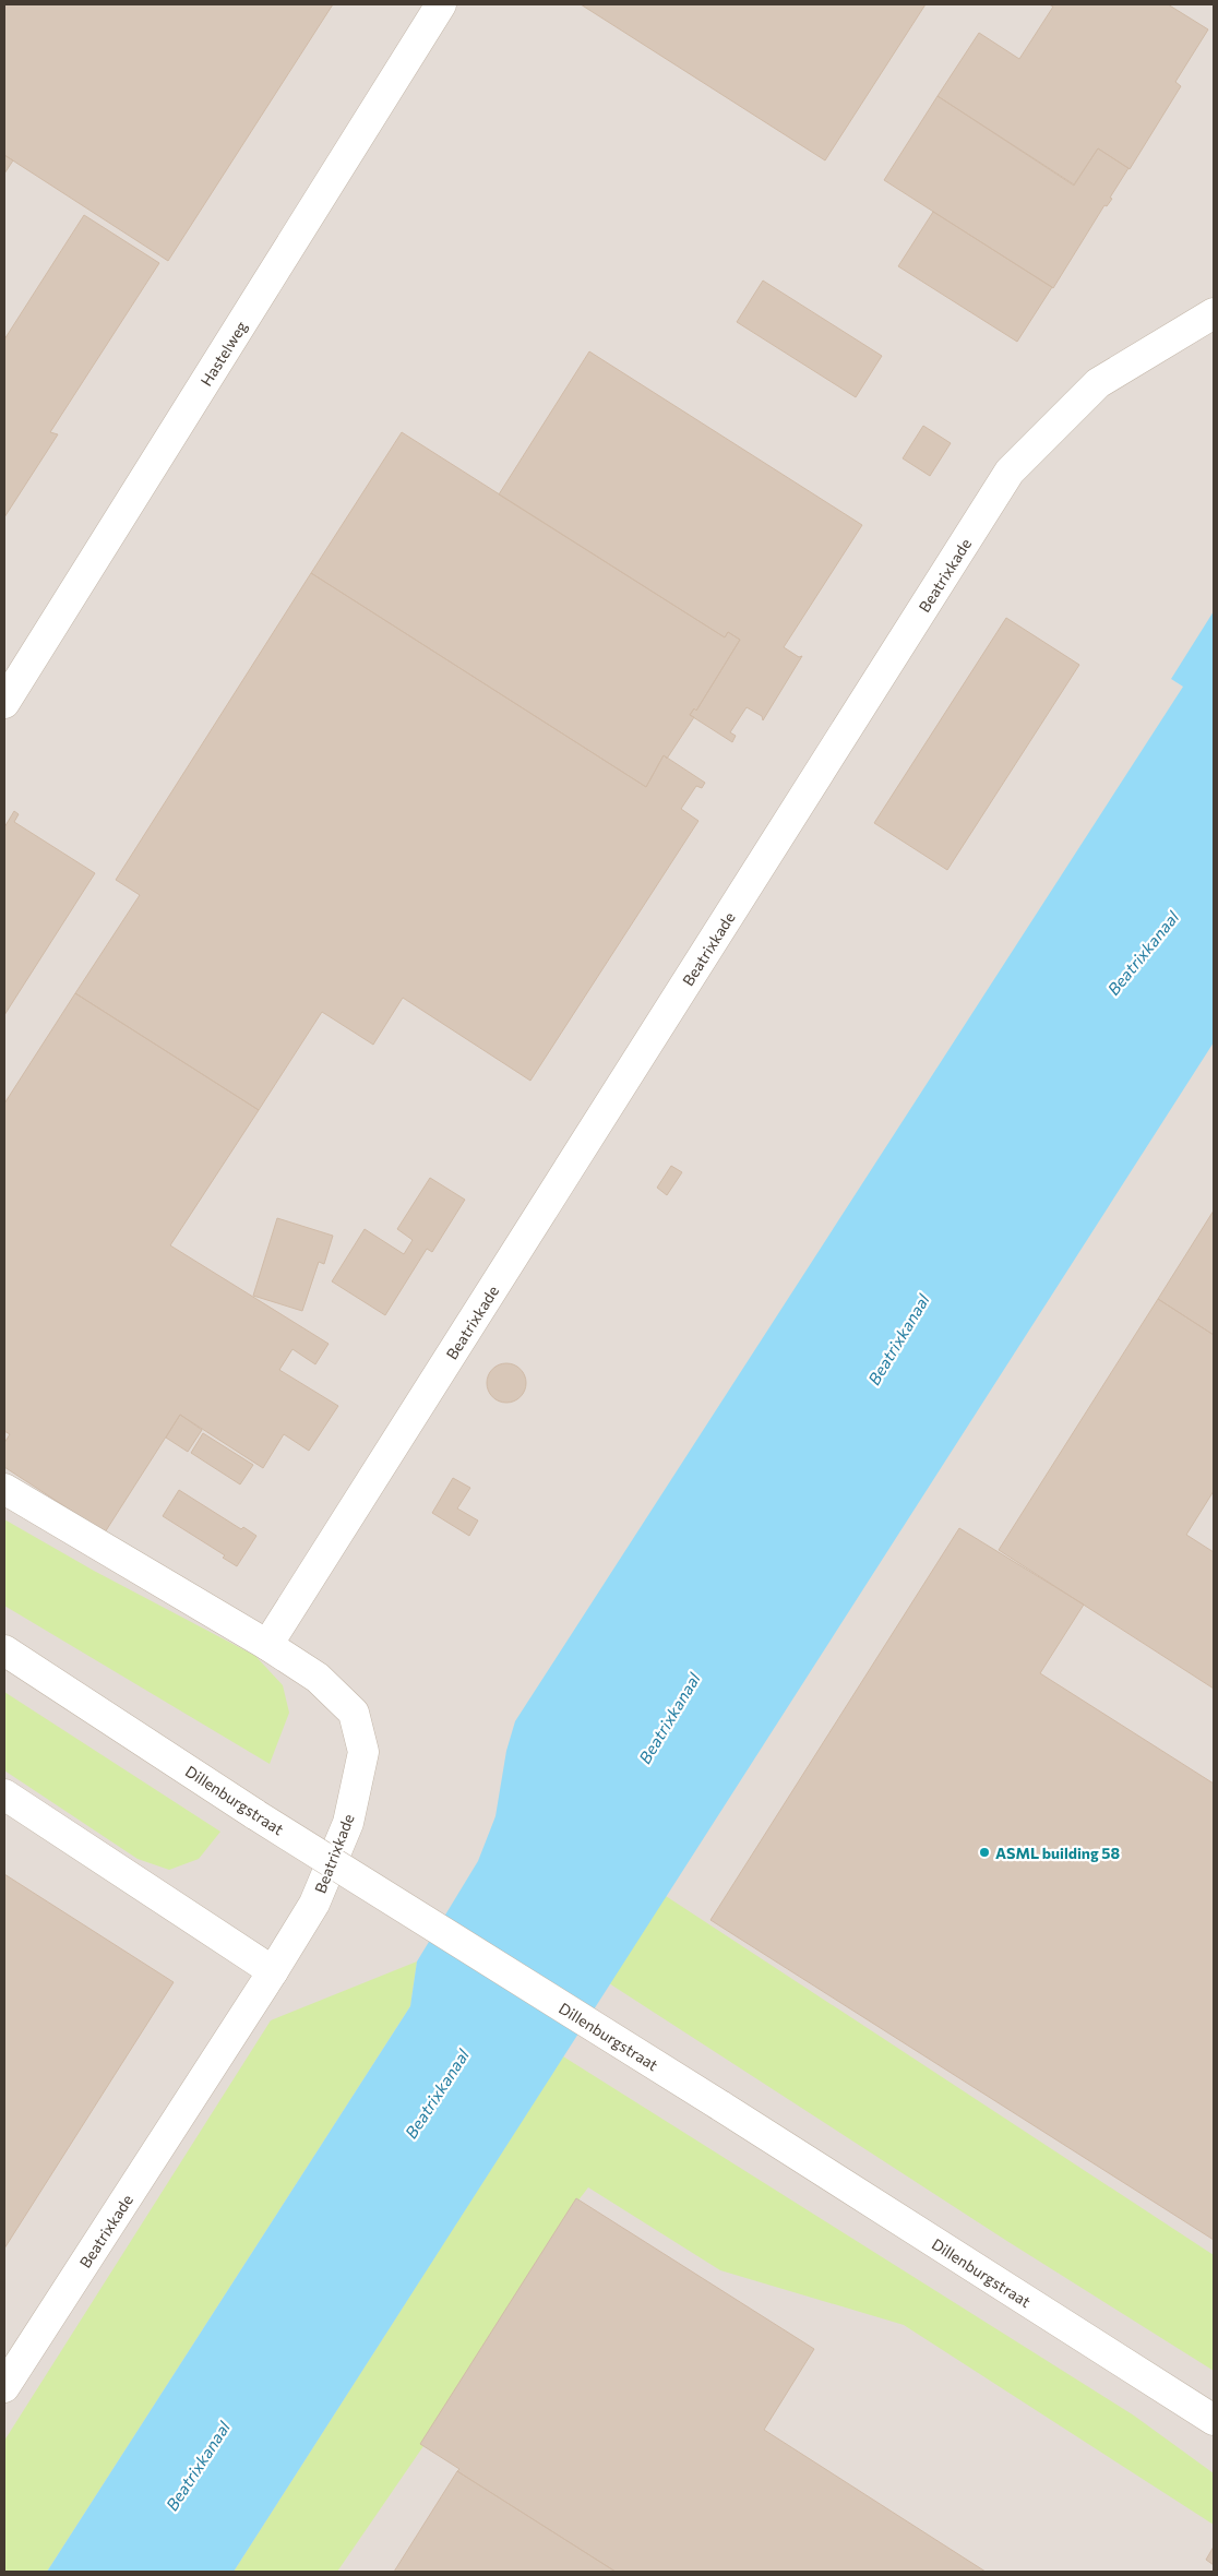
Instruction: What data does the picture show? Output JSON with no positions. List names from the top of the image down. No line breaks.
{"streets":{"street":["Hastelweg","Beatrixkade","Dillenburgstraat"]},"water":["Beatrixkanaal"],"places":["ASML building 58"]}
